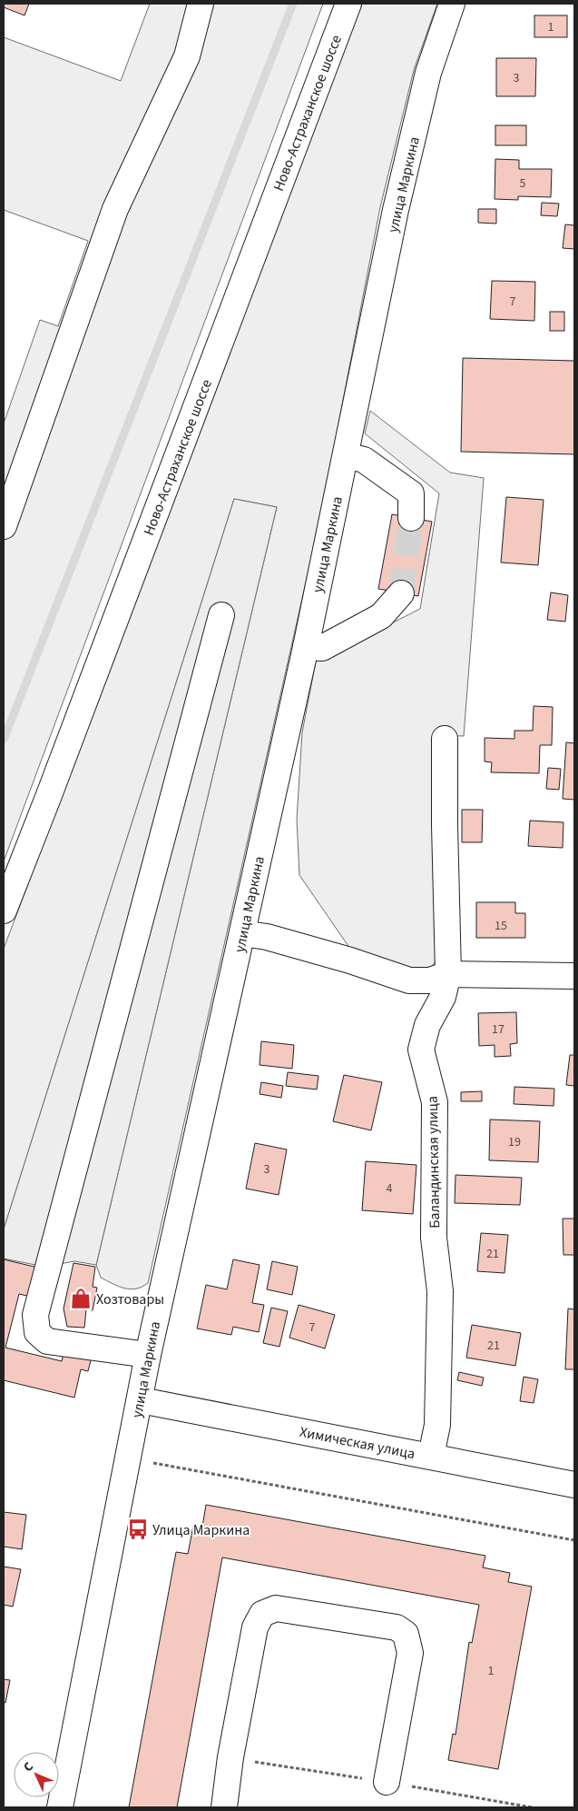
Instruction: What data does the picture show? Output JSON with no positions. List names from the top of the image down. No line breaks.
{"streets":{"street":["Ново-Астраханское шоссе","улица Маркина","Баландинская улица","Химическая улица"]},"crossings":[["улица Маркина","Химическая улица"],["Баландинская улица","Химическая улица"]],"places":{"shop":["Хозтовары"],"bus stop":["Улица Маркина"]},"house_numbers":["1","3","5","7","15","17","19","3","4","21","7","21","1"],"north":"top left"}
